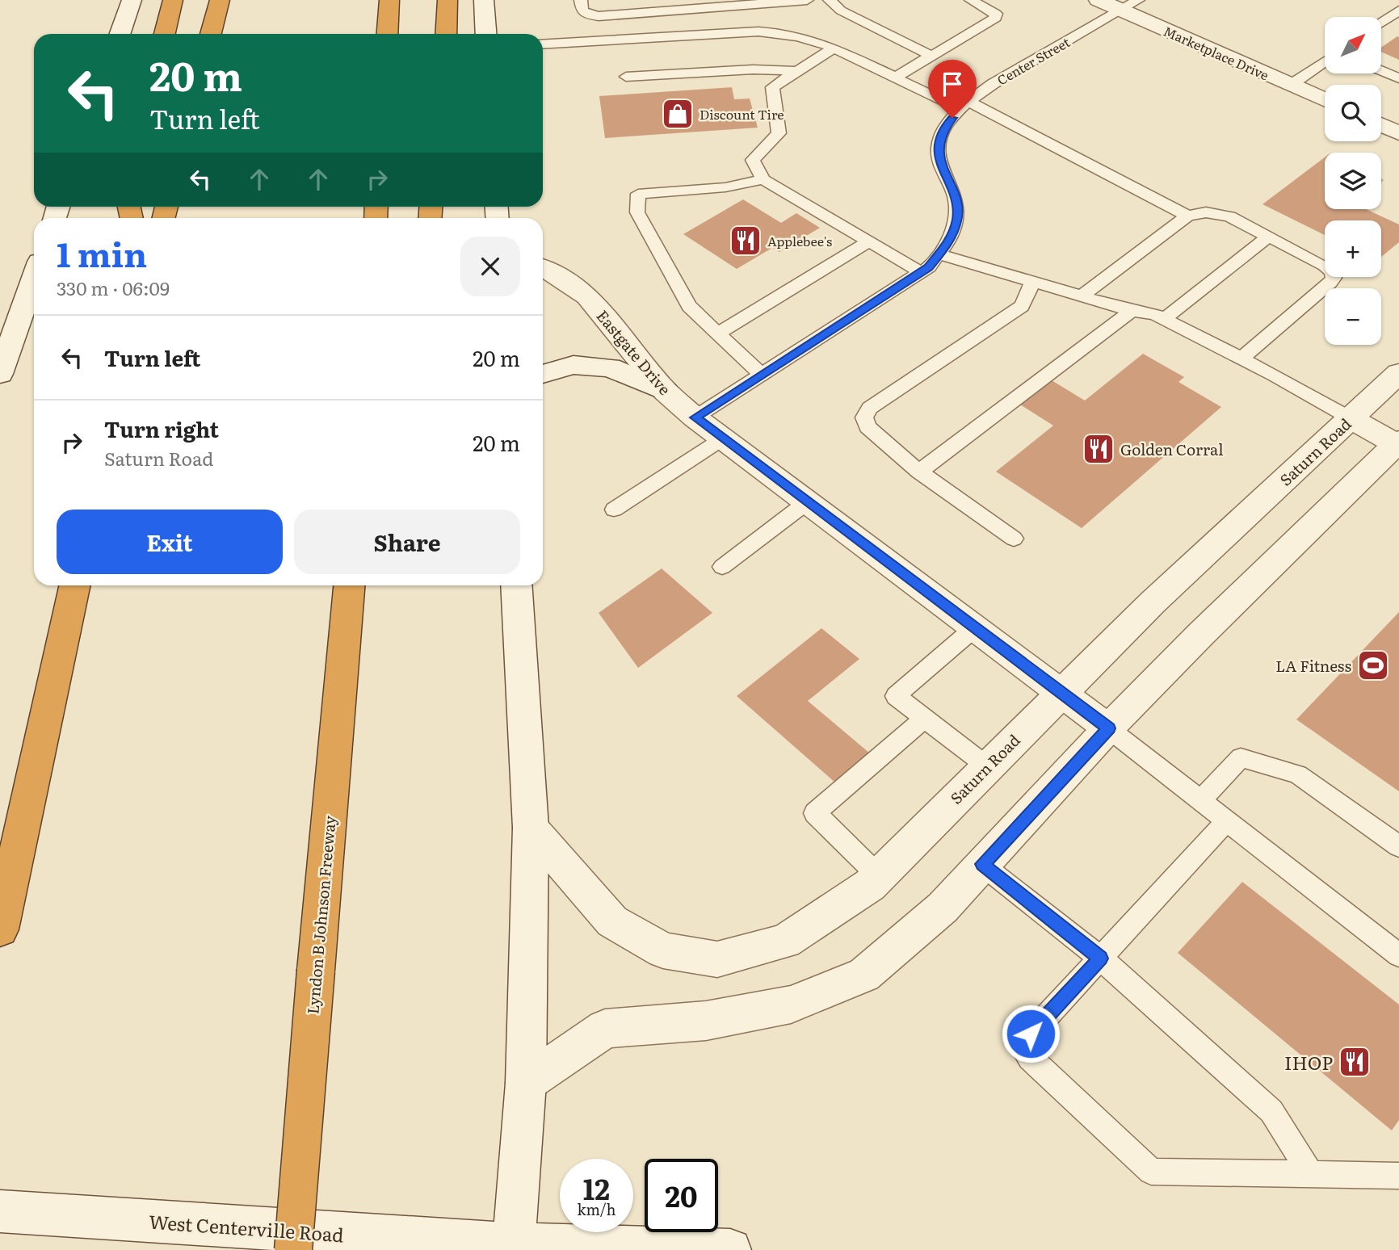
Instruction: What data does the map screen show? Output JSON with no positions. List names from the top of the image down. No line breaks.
{"streets":{"highway":["Lyndon B Johnson Freeway"],"street":["Marketplace Drive","Eastgate Drive","Saturn Road","West Centerville Road"],"lane":["Center Street"]},"crossings":[["Marketplace Drive","Center Street"],["Center Street","Eastgate Drive"],["Eastgate Drive","Saturn Road"]],"places":{"shop":["Discount Tire"],"restaurant":["Applebee's","Golden Corral","IHOP"],"sports":["LA Fitness"]},"north":"top right","page":{"map_buttons":["+","−"],"turn":["20 m","Turn left"],"heading":["1 min","330 m · 06:09"],"list":[{"name":"Turn left","value":"20 m"},{"name":"Turn right","note":"Saturn Road","value":"20 m"}],"buttons":["Exit","Share"],"speed":"12 km/h","limit":"20"}}
